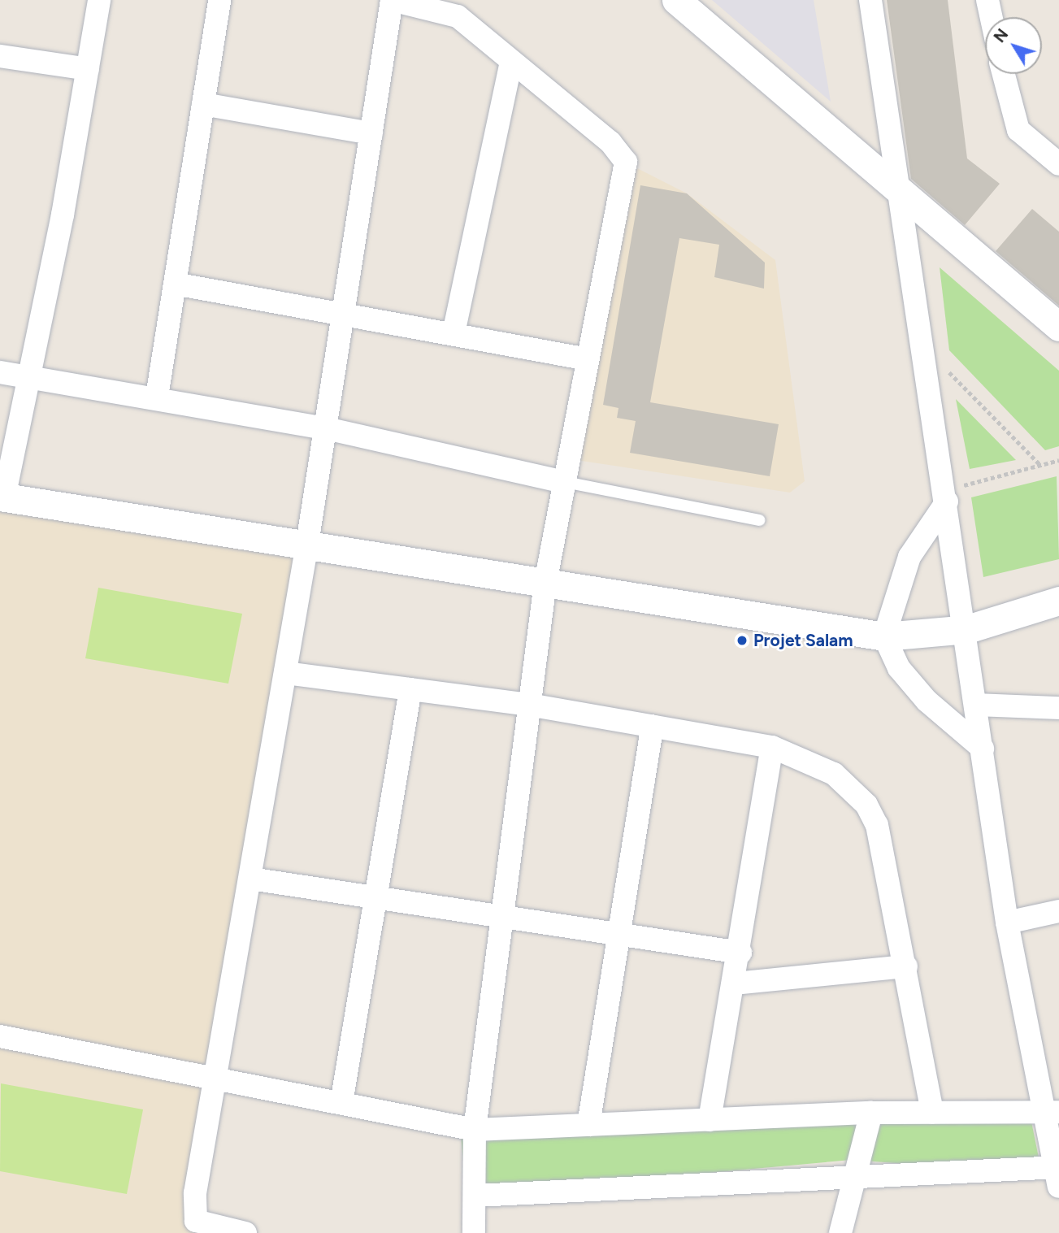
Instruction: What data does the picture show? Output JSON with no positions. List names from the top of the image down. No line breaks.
{"places":["Projet Salam"],"north":"top left"}
